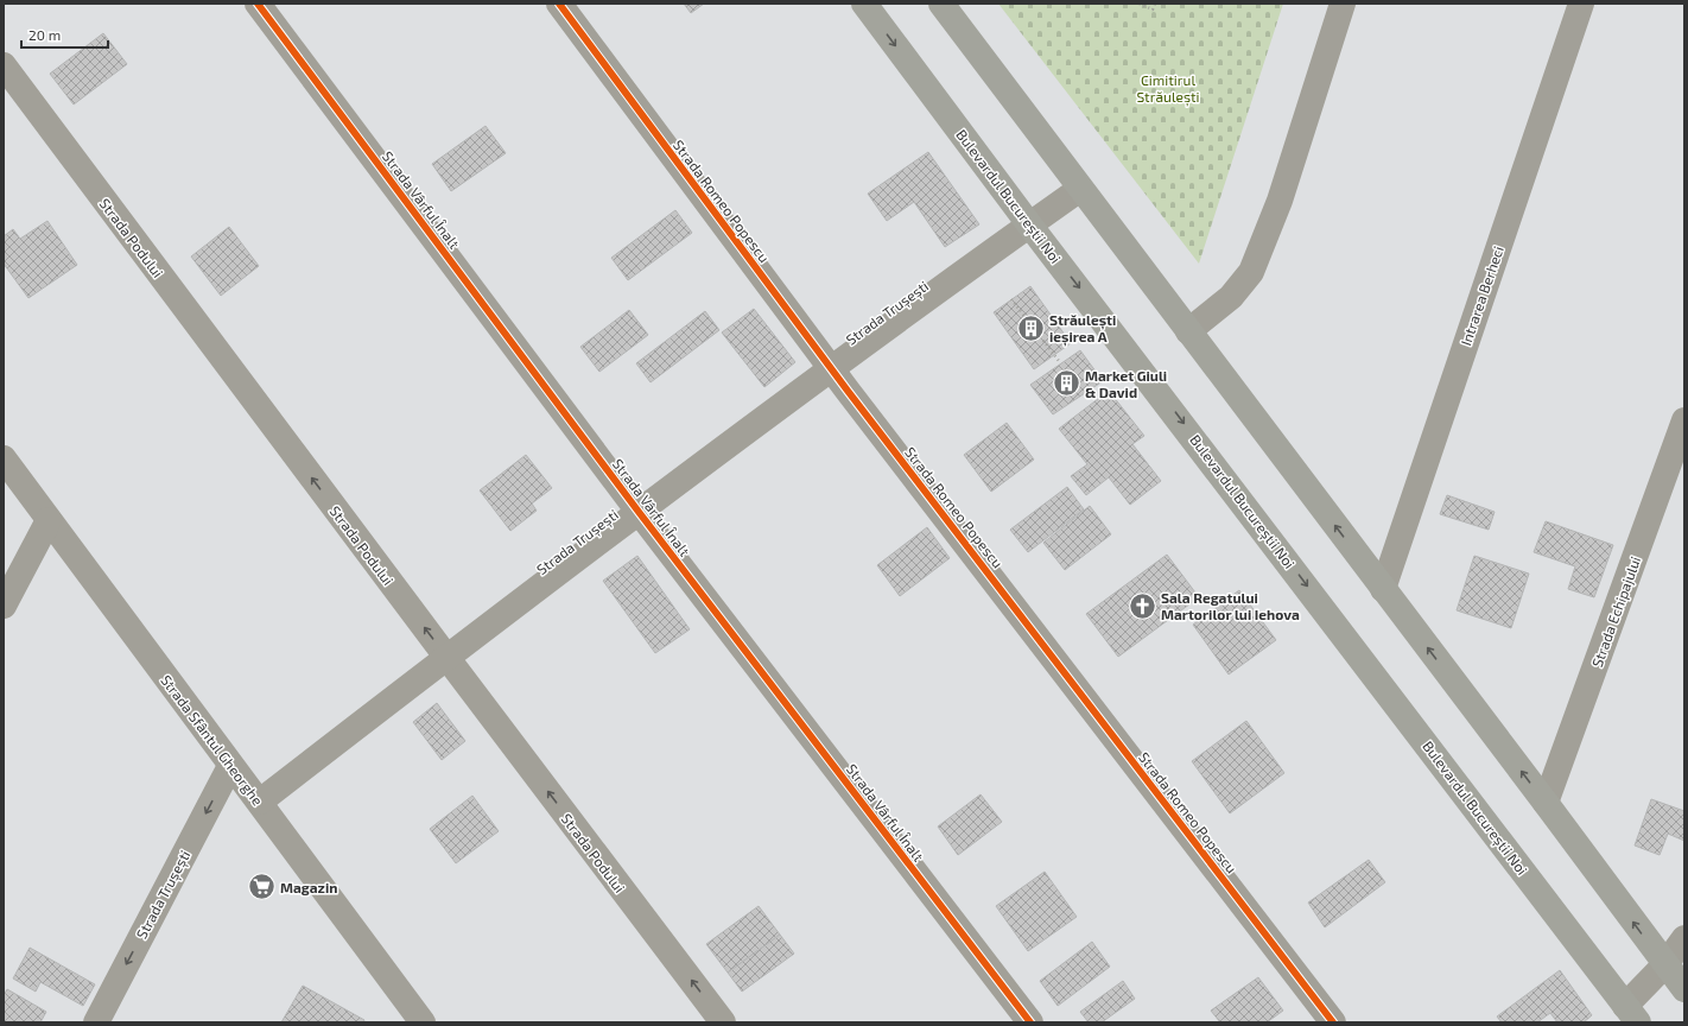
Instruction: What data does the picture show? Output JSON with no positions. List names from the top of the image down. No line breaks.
{"streets":{"main road":["Bulevardul Bucureștii Noi"],"street":["Strada Vârful Înalt","Strada Romeo Popescu","Strada Podului","Intrarea Berheci","Strada Trușești","Strada Echipajului","Strada Sfântul Gheorghe"]},"crossings":[["Bulevardul Bucureștii Noi","Strada Trușești"],["Strada Vârful Înalt","Strada Trușești"],["Strada Romeo Popescu","Strada Trușești"],["Strada Podului","Strada Trușești"],["Strada Trușești","Strada Sfântul Gheorghe"]],"one_way":["Strada Podului"],"parks":["Cimitirul Străulești"],"places":{"building":["Străulești ieșirea A","Market Giuli & David"],"church":["Sala Regatului Martorilor lui Iehova"],"supermarket":["Magazin"]},"scale_bar":"20 m"}
